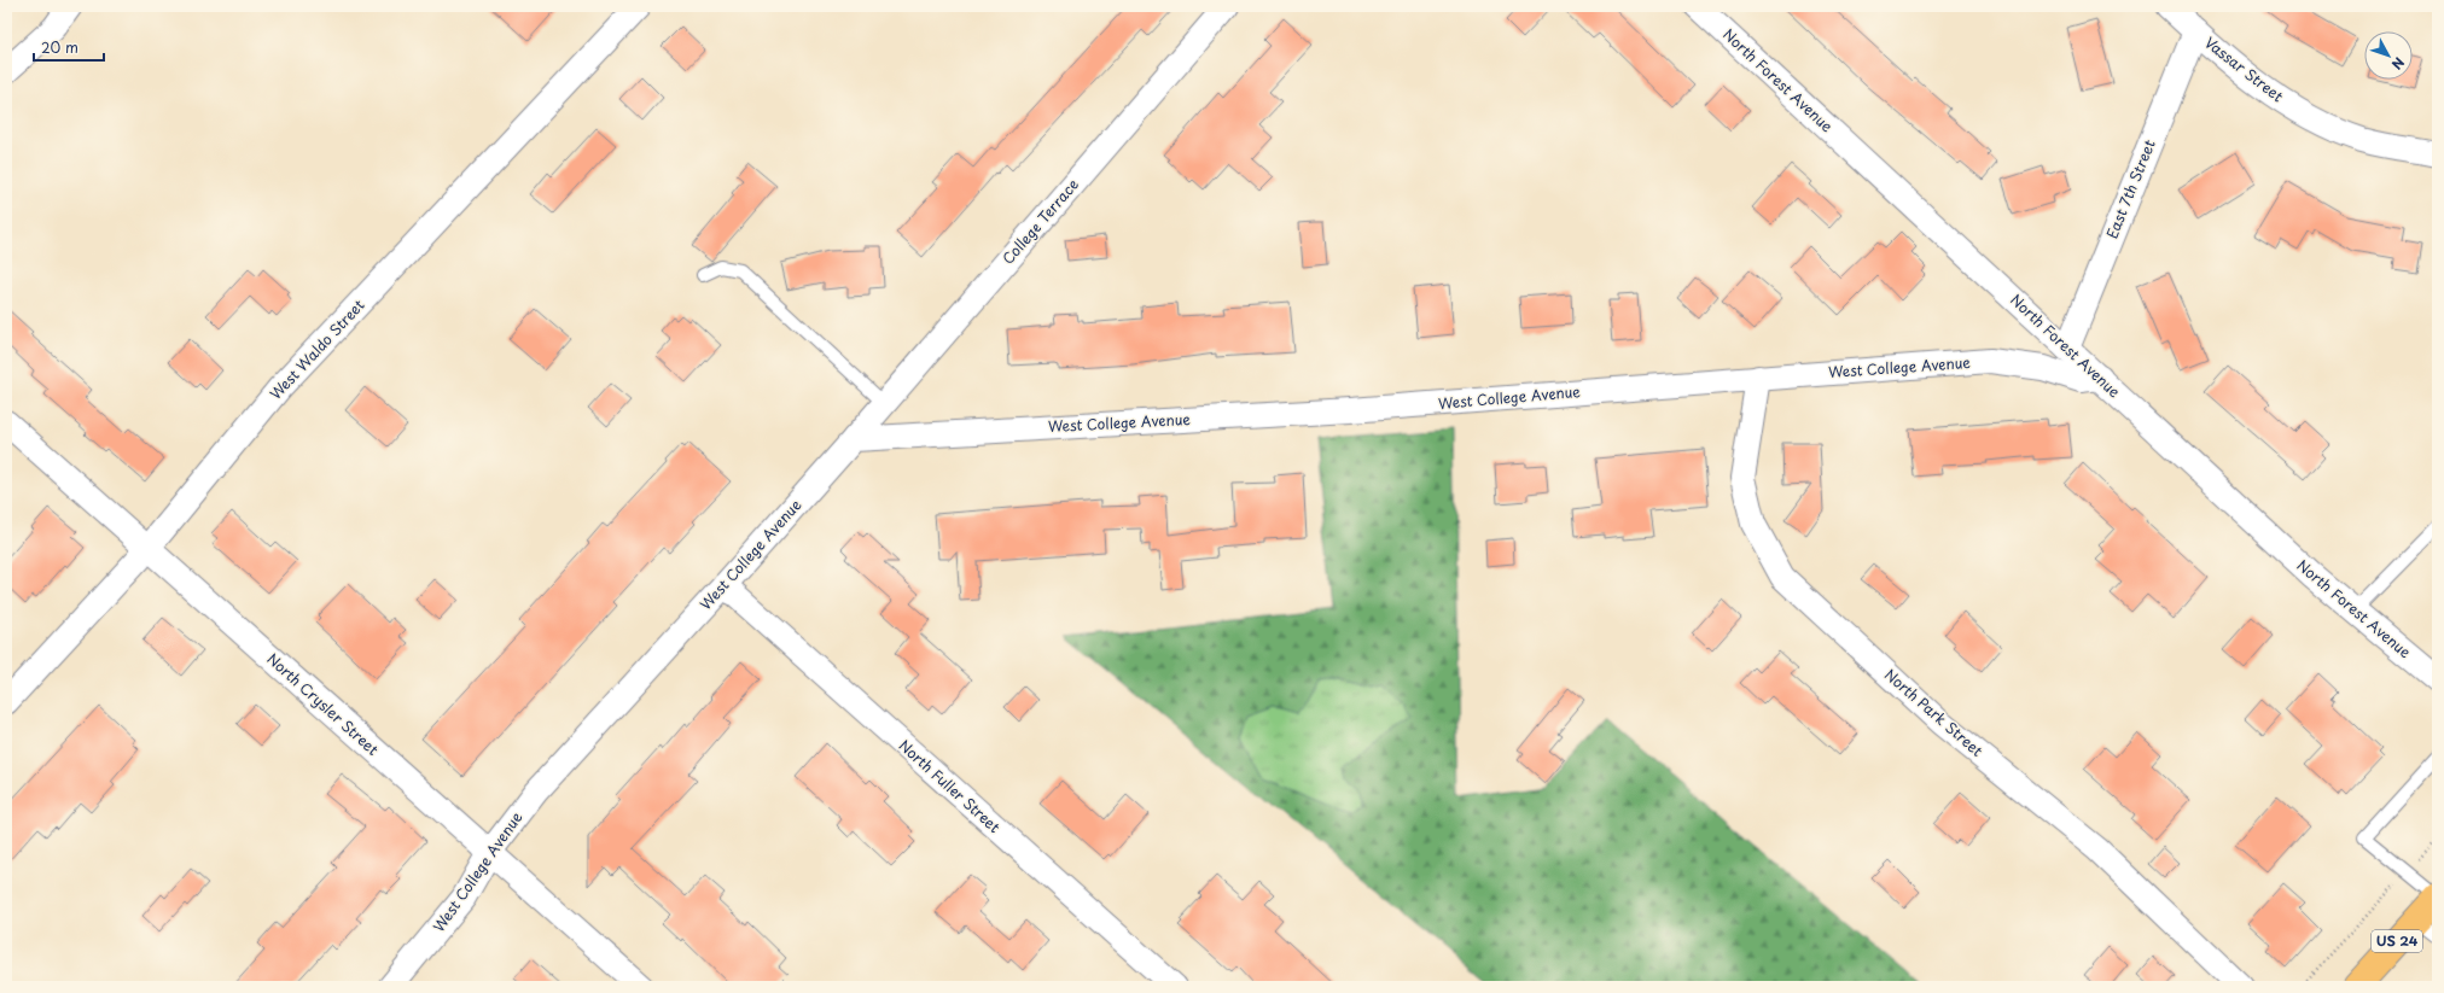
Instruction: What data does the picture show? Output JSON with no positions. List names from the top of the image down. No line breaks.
{"streets":{"main road":["US 24"],"street":["Vassar Street","North Forest Avenue","East 7th Street","College Terrace","West Waldo Street","West College Avenue","North Crysler Street","North Park Street","North Fuller Street"]},"crossings":[["Vassar Street","East 7th Street"],["North Forest Avenue","East 7th Street"],["North Forest Avenue","West College Avenue"],["College Terrace","West College Avenue"],["West Waldo Street","North Crysler Street"],["West College Avenue","North Crysler Street"],["West College Avenue","North Park Street"],["West College Avenue","North Fuller Street"]],"scale_bar":"20 m","north":"bottom right"}
